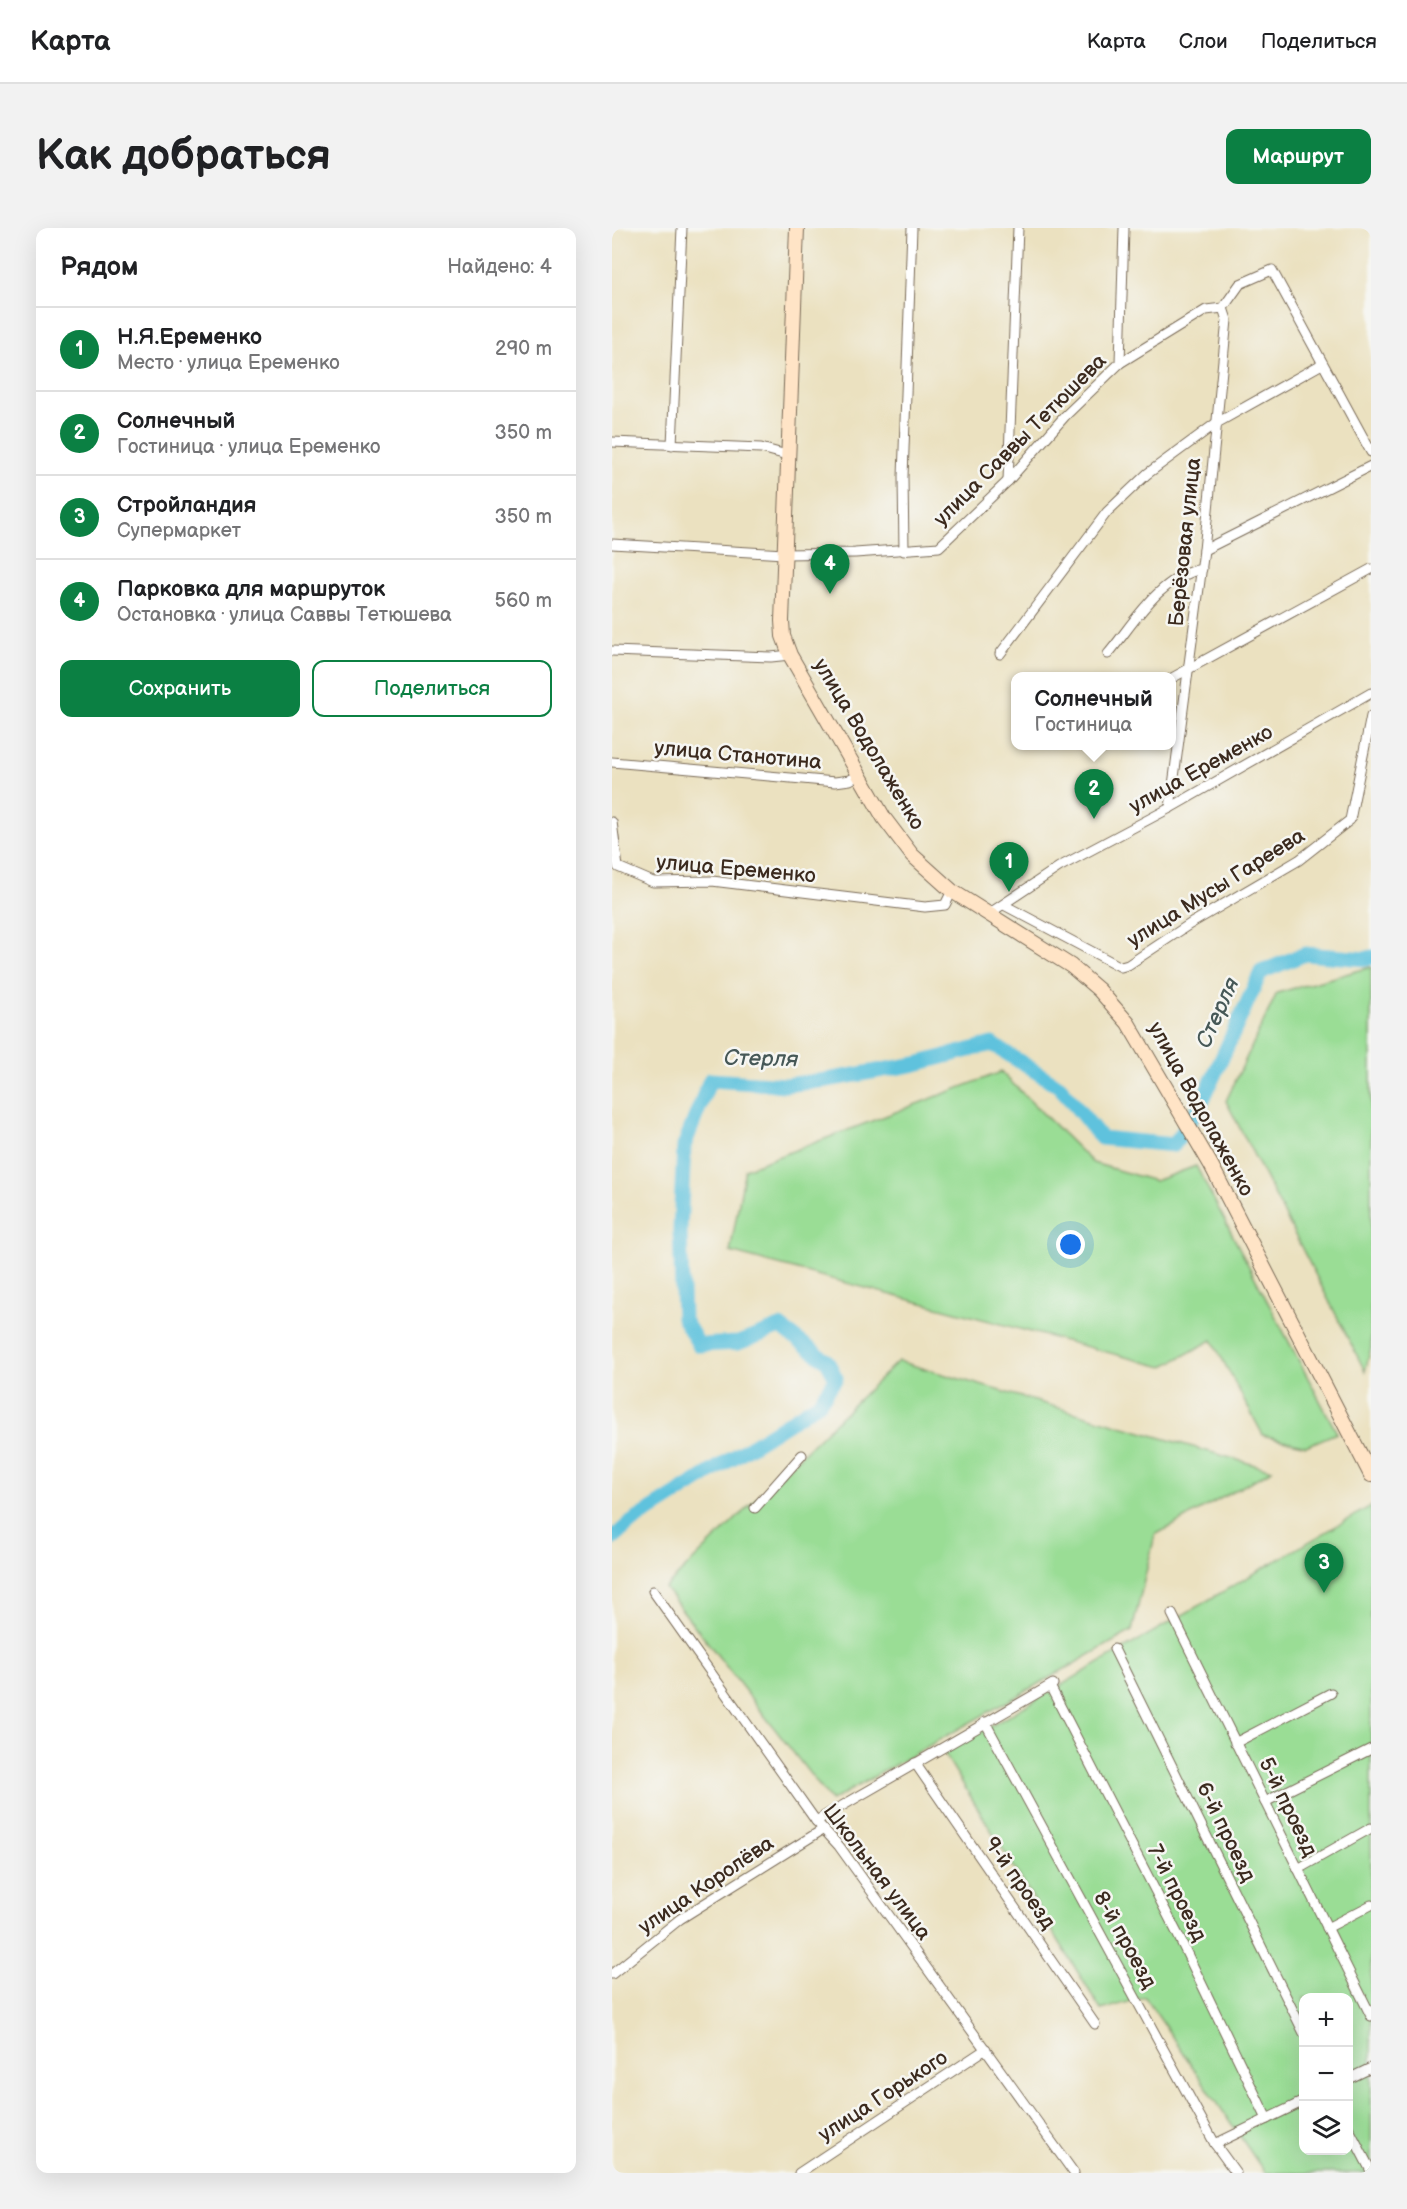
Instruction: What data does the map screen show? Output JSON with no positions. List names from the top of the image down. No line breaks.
{"streets":{"main road":["улица Водолаженко"],"street":["улица Саввы Тетюшева","Берёзовая улица","улица Станотина","улица Еременко","улица Мусы Гареева","5-й проезд","6-й проезд","Школьная улица","9-й проезд","улица Королёва","7-й проезд","8-й проезд","улица Горького"]},"crossings":[["улица Саввы Тетюшева","Берёзовая улица"],["улица Саввы Тетюшева","улица Водолаженко"],["Берёзовая улица","улица Еременко"],["улица Водолаженко","улица Станотина"],["улица Водолаженко","улица Еременко"],["улица Еременко","улица Мусы Гареева"],["Школьная улица","улица Королёва"],["Школьная улица","улица Горького"],["9-й проезд","улица Королёва"],["улица Королёва","7-й проезд"],["улица Королёва","8-й проезд"]],"water":["Стерля"],"page":{"header":"Карта","nav":["Карта","Слои","Поделиться"],"buttons":["Маршрут",["Сохранить","Поделиться"]],"title":"Как добраться","heading":["Рядом","Найдено: 4"],"list":[{"mark":"1","name":"Н.Я.Еременко","note":"Место · улица Еременко","value":"290 m"},{"mark":"2","name":"Солнечный","note":"Гостиница · улица Еременко","value":"350 m"},{"mark":"3","name":"Стройландия","note":"Супермаркет","value":"350 m"},{"mark":"4","name":"Парковка для маршруток","note":"Остановка · улица Саввы Тетюшева","value":"560 m"}],"pins":["4","2","1","3"],"popup":["Солнечный","Гостиница"],"map_buttons":["+","−"]}}
